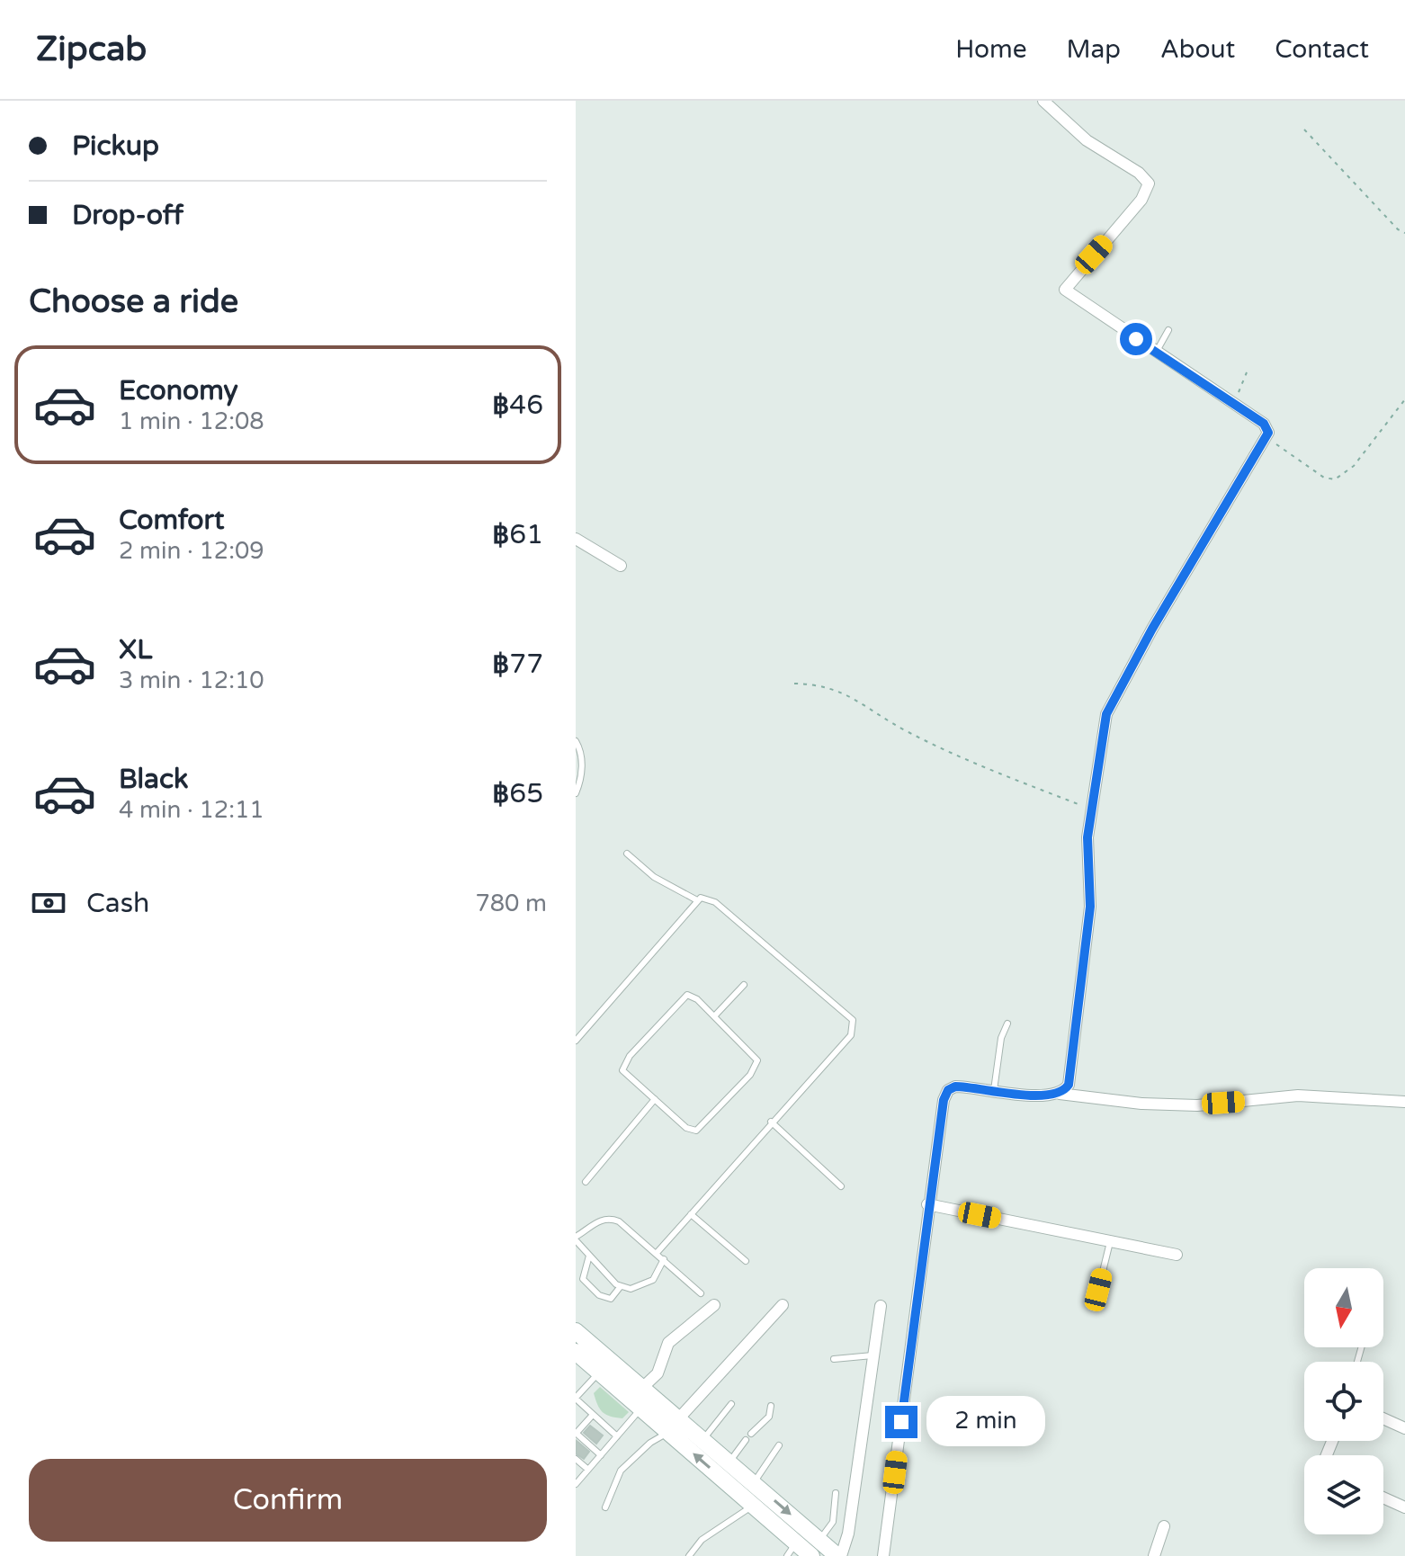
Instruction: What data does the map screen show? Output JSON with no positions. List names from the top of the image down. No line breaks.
{"north":"bottom","page":{"header":"Zipcab","nav":["Home","Map","About","Contact"],"banner":["Pickup","Drop-off"],"heading":"Choose a ride","list":[{"name":"Economy","note":"1 min · 12:08","value":"฿46"},{"name":"Comfort","note":"2 min · 12:09","value":"฿61"},{"name":"XL","note":"3 min · 12:10","value":"฿77"},{"name":"Black","note":"4 min · 12:11","value":"฿65"}],"pay":["Cash","780 m"],"bubble":"2 min","buttons":"Confirm"}}
